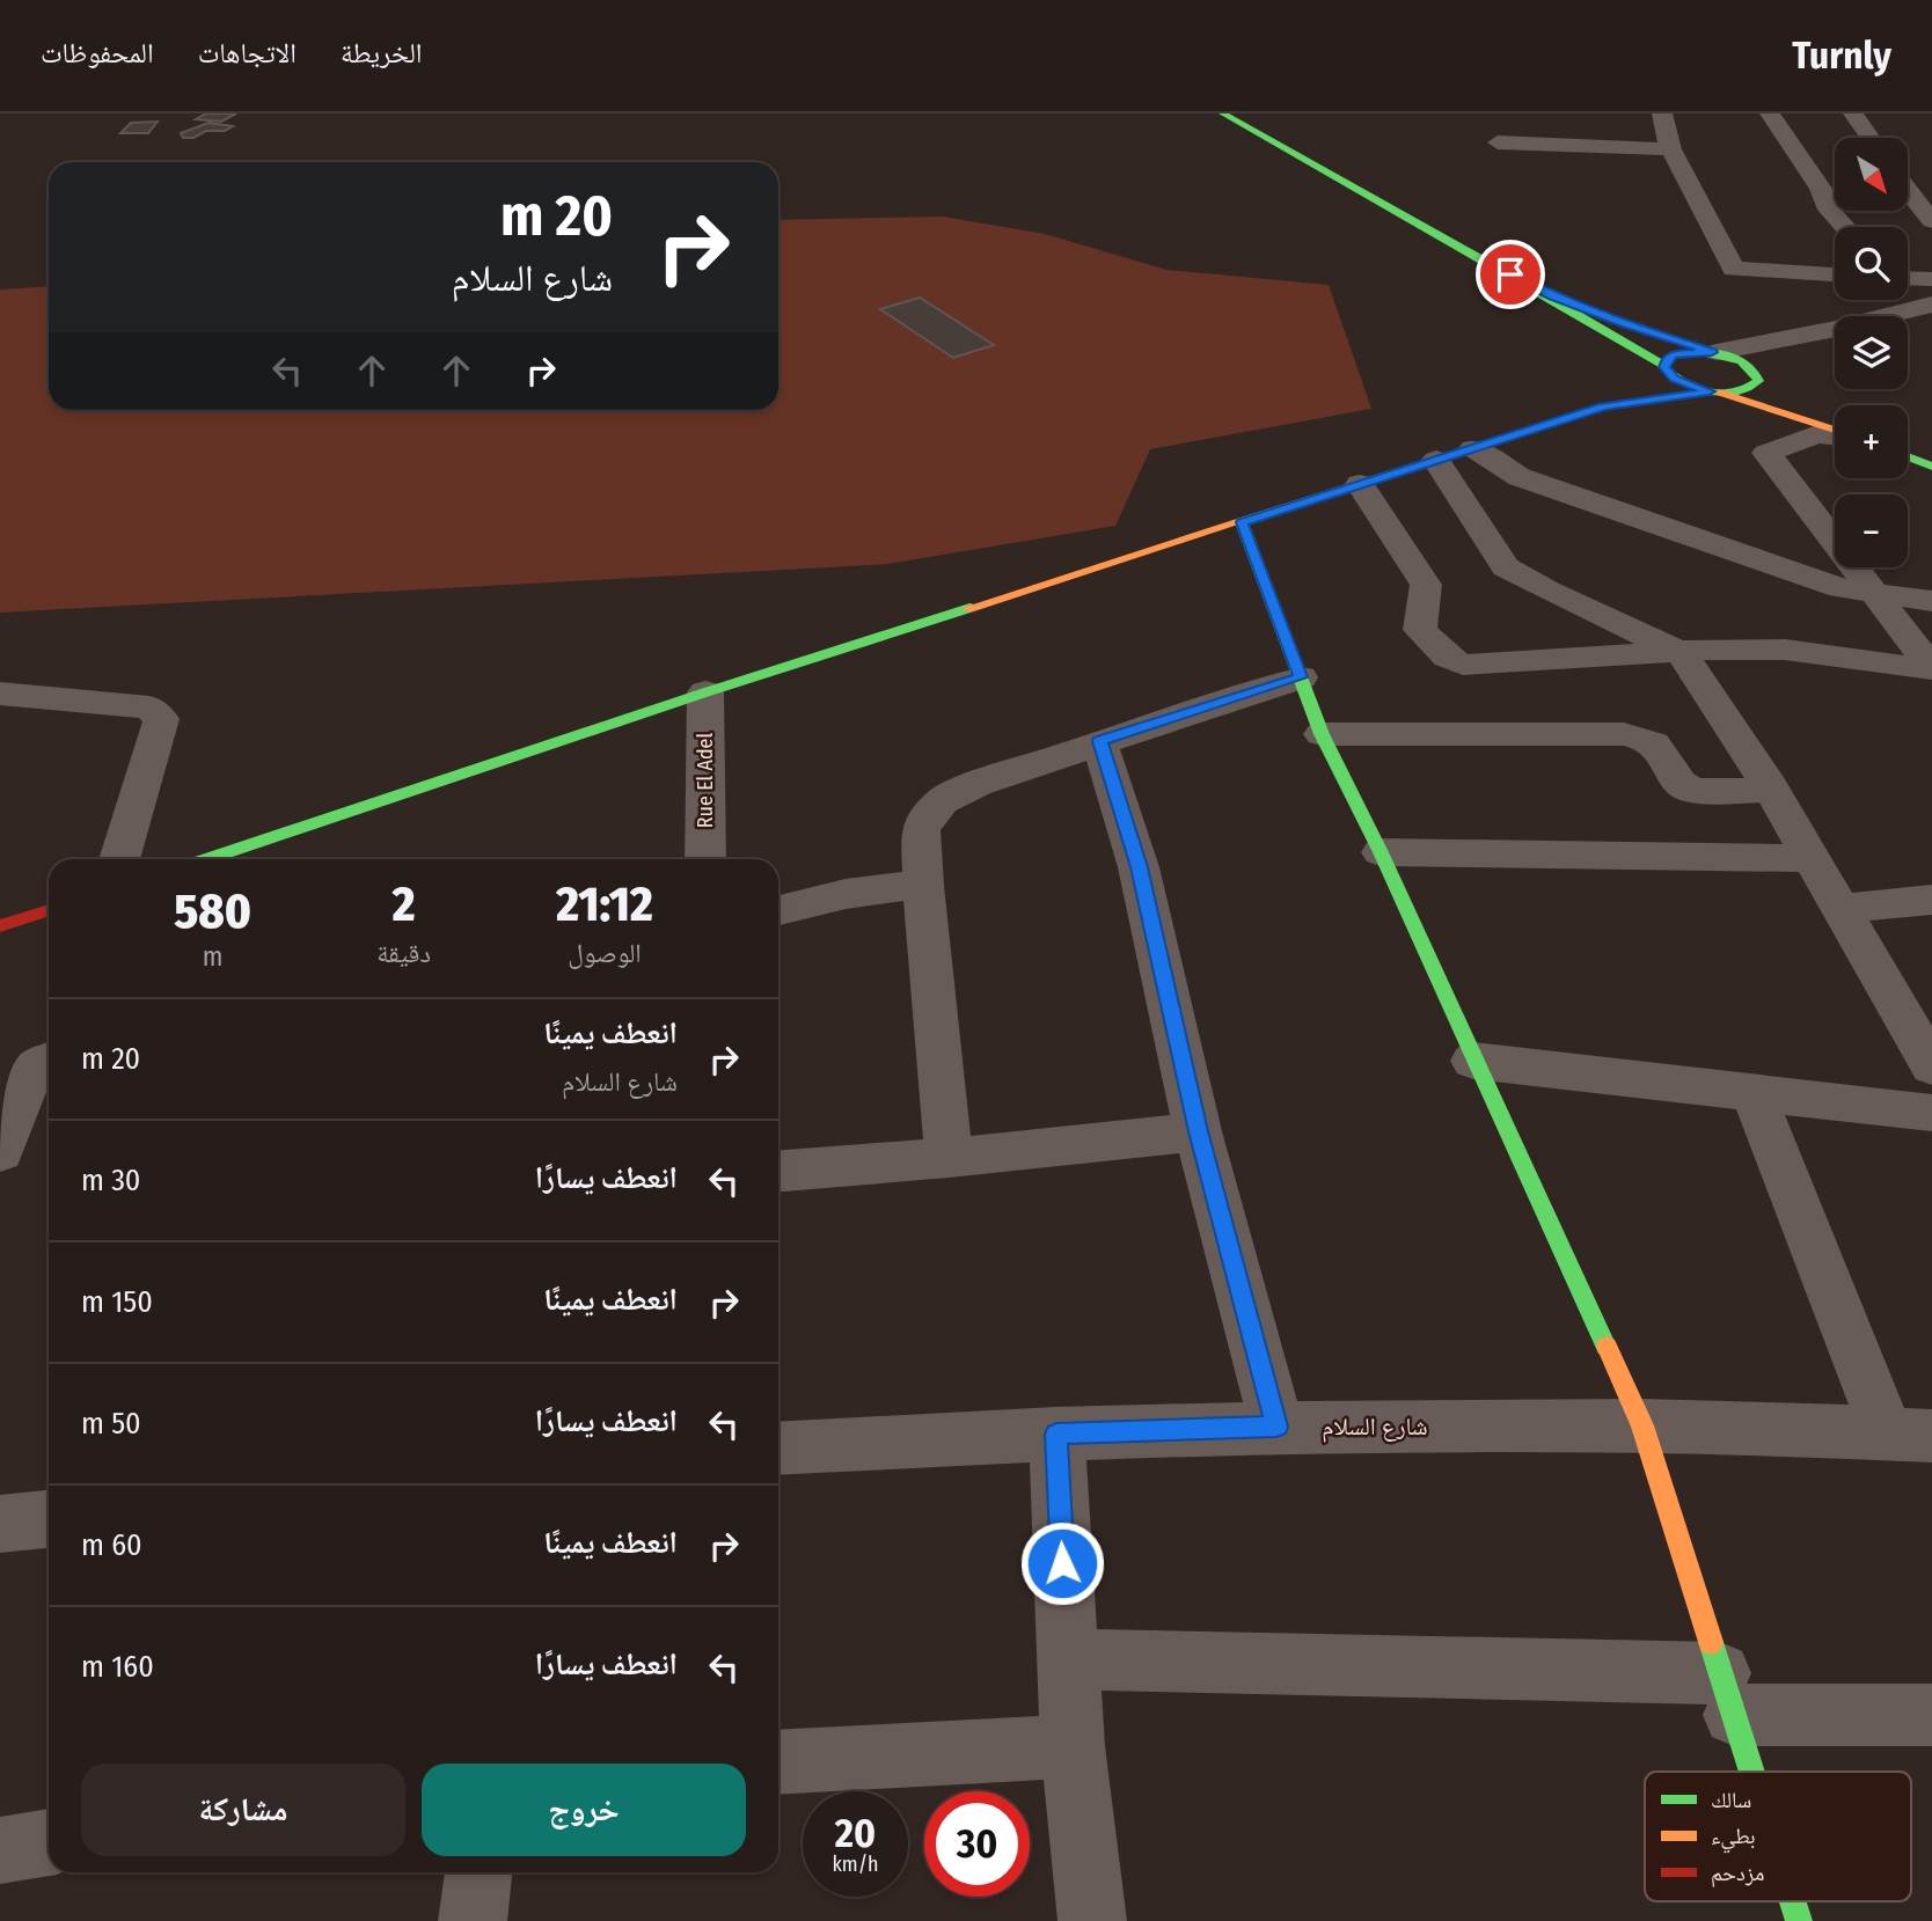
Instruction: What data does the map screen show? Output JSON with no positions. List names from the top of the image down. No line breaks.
{"streets":{"street":["Rue El Adel","شارع السلام"]},"legend":["سالك","بطيء","مزدحم"],"north":"bottom right","page":{"header":"Turnly","nav":["الخريطة","الاتجاهات","المحفوظات"],"map_buttons":["+","−"],"turn":["20 m","شارع السلام"],"eta":["21:12","الوصول","2","دقيقة","580","m"],"list":[{"name":"انعطف يمينًا","note":"شارع السلام","value":"20 m"},{"name":"انعطف يسارًا","value":"30 m"},{"name":"انعطف يمينًا","value":"150 m"},{"name":"انعطف يسارًا","value":"50 m"},{"name":"انعطف يمينًا","value":"60 m"},{"name":"انعطف يسارًا","value":"160 m"}],"buttons":["خروج","مشاركة"],"speed":"20 km/h","limit":"30"}}
